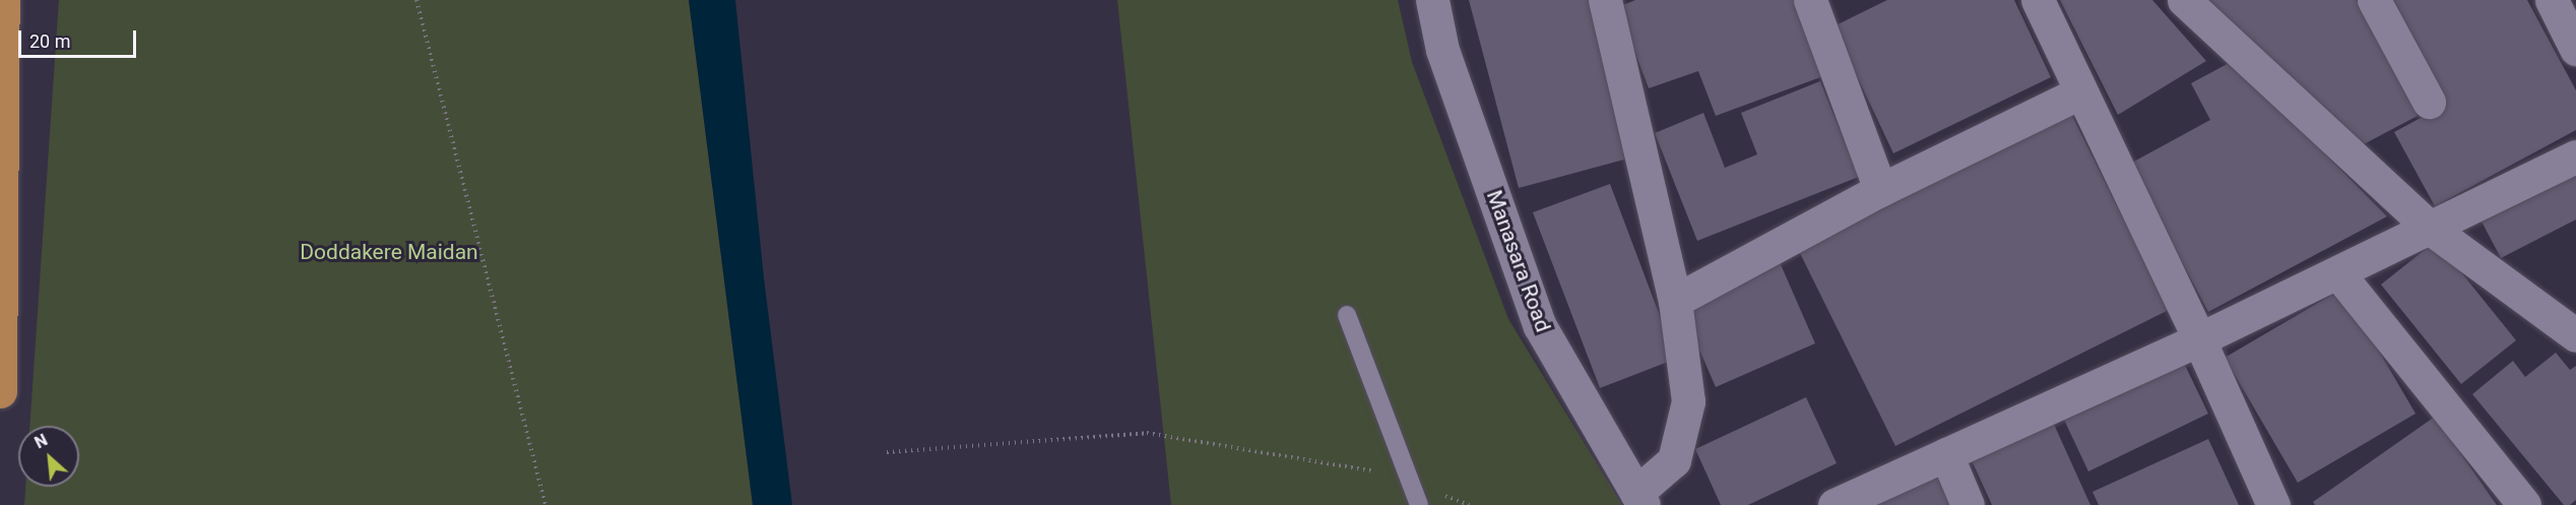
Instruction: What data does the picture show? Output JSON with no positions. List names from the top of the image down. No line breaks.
{"streets":{"street":["Manasara Road"]},"parks":["Doddakere Maidan"],"scale_bar":"20 m","north":"top left"}
